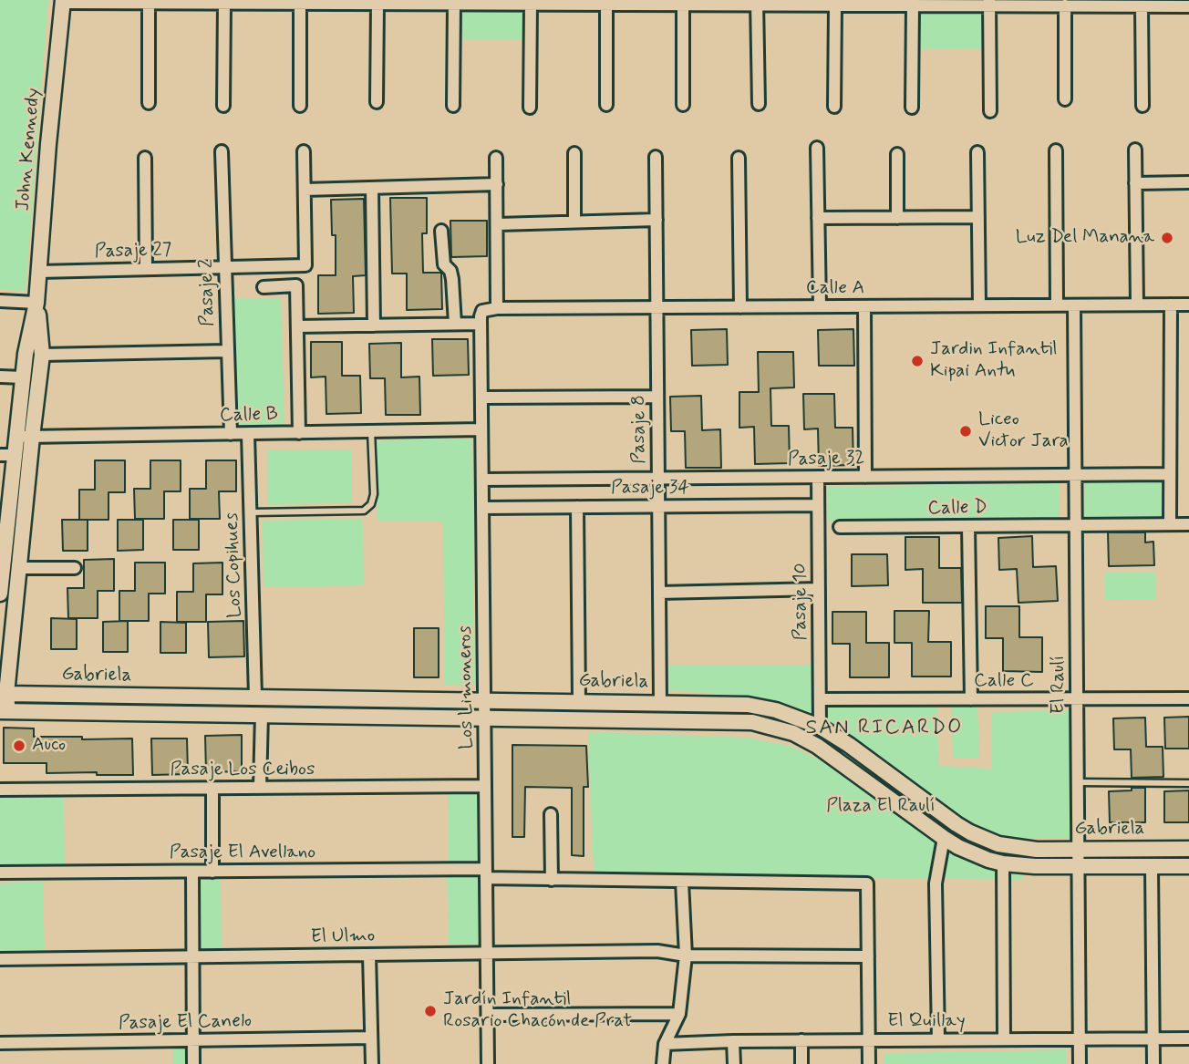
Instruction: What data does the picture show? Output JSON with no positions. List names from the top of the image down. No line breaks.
{"streets":{"street":["John Kennedy","Pasaje 27","Calle A","Pasaje 2","Calle B","Pasaje 8","Pasaje 32","Pasaje 34","Calle D","Los Copihues","Pasaje 10","Gabriela","Calle C","El Raulí","Los Limoneros","Pasaje Los Ceibos","Pasaje El Avellano","El Ulmo","El Quillay","Pasaje El Canelo"]},"crossings":[["John Kennedy","Pasaje 27"],["John Kennedy","Calle B"],["John Kennedy","Gabriela"],["Pasaje 27","Pasaje 2"],["Calle A","Pasaje 8"],["Calle A","El Raulí"],["Calle A","Los Limoneros"],["Pasaje 2","Calle B"],["Calle B","Los Copihues"],["Calle B","Los Limoneros"],["Pasaje 8","Pasaje 32"],["Pasaje 8","Pasaje 34"],["Pasaje 8","Gabriela"],["Pasaje 32","Pasaje 10"],["Pasaje 32","El Raulí"],["Pasaje 32","Los Limoneros"],["Pasaje 34","Pasaje 10"],["Pasaje 34","Los Limoneros"],["Calle D","El Raulí"],["Los Copihues","Gabriela"],["Pasaje 10","Gabriela"],["Pasaje 10","Calle C"],["Gabriela","El Raulí"],["Gabriela","Los Limoneros"],["Calle C","El Raulí"],["El Raulí","El Quillay"],["Los Limoneros","Pasaje Los Ceibos"],["Los Limoneros","Pasaje El Avellano"],["Los Limoneros","El Ulmo"],["Pasaje El Avellano","El Ulmo"]],"districts":["SAN RICARDO"],"parks":["Plaza El Raulí"],"places":["Luz Del Manana","Jardin Infantil Kipai Antu","Liceo Victor Jara","Auco","Jardín Infantil Rosario Chacón de Prat"]}
